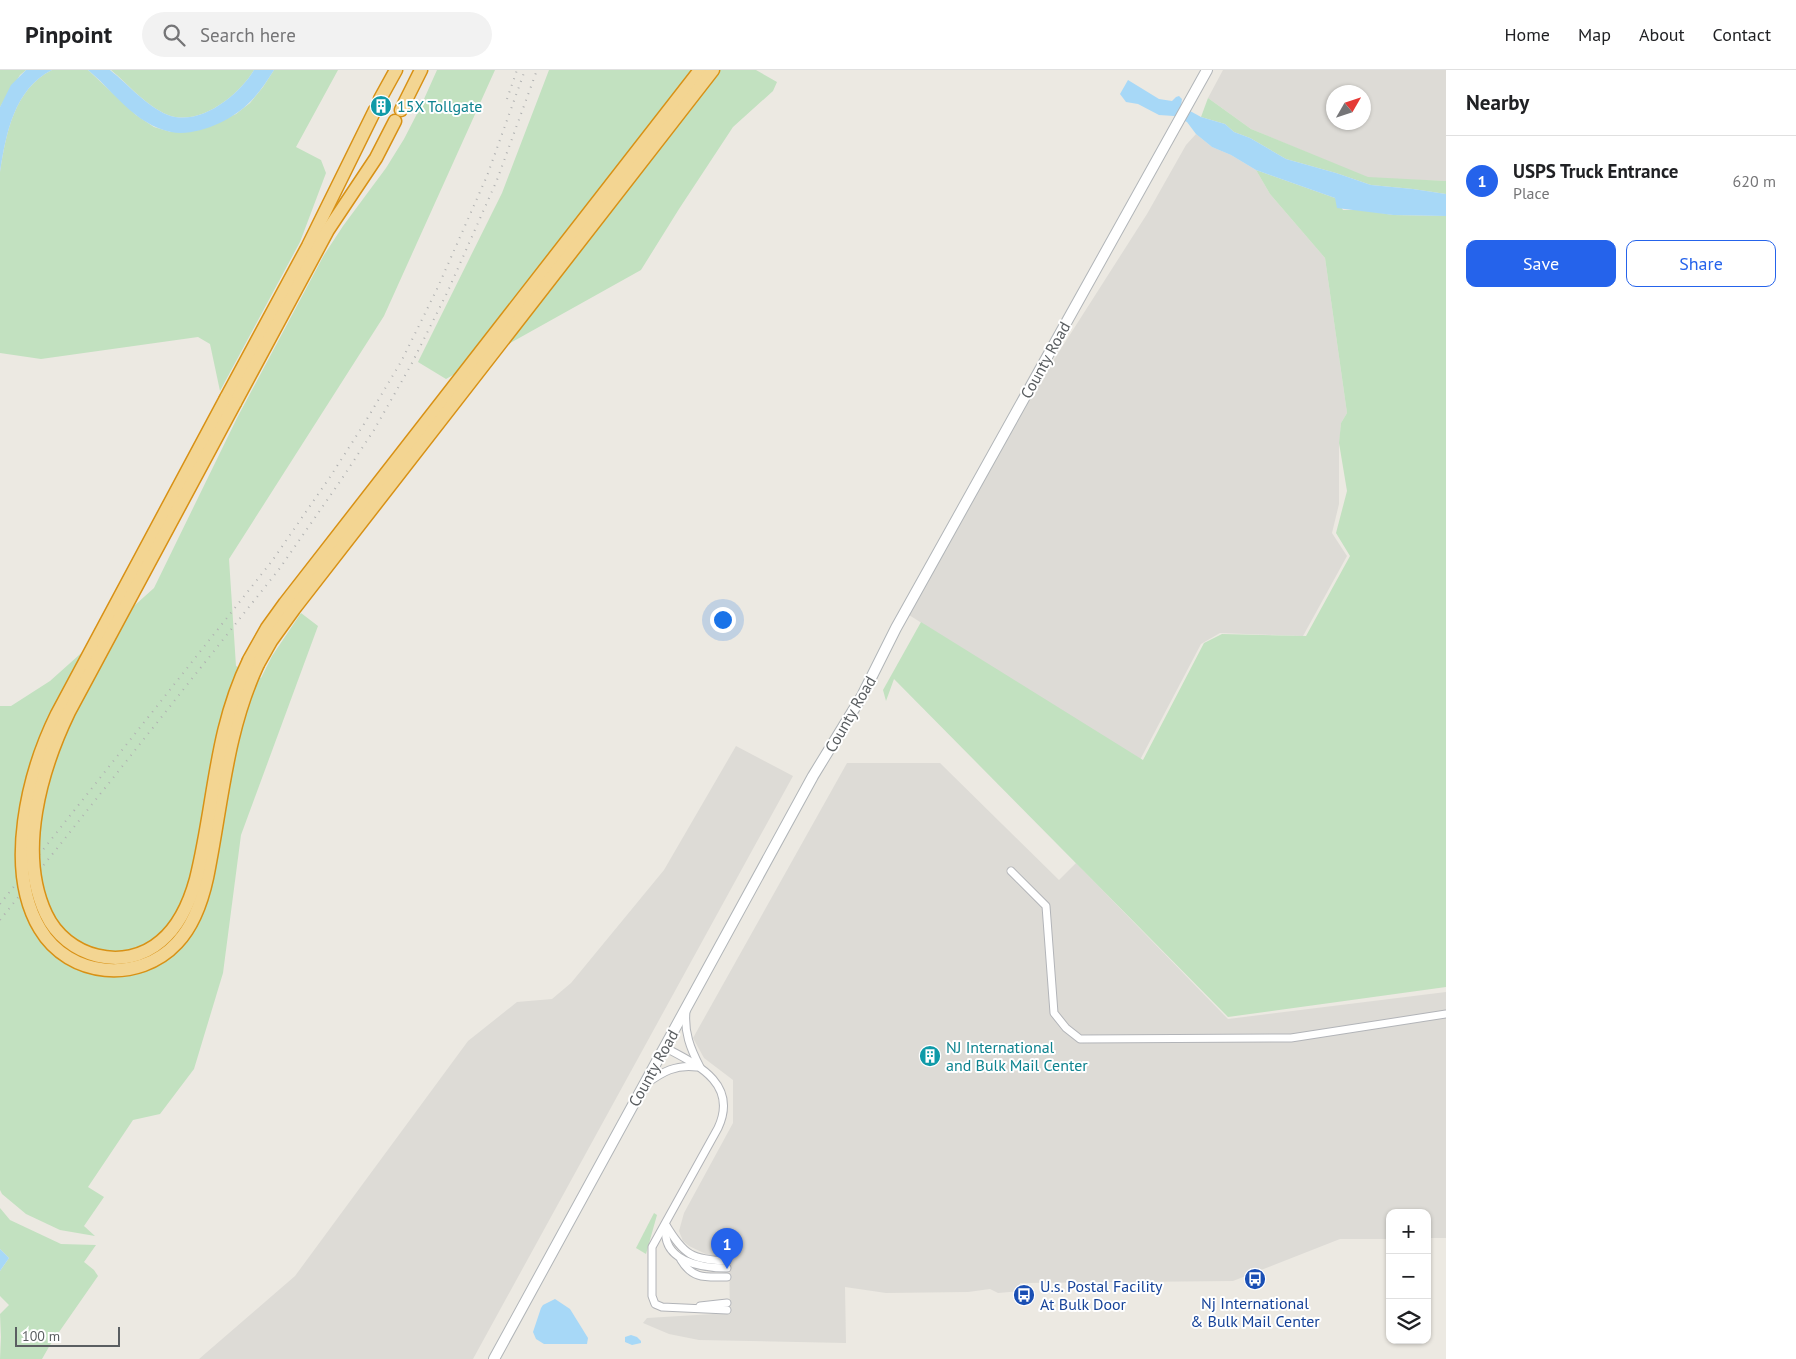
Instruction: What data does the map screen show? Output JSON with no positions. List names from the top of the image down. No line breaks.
{"streets":{"main road":["County Road"]},"places":{"building":["15X Tollgate","NJ International and Bulk Mail Center"],"bus stop":["Nj International & Bulk Mail Center","U.s. Postal Facility At Bulk Door"]},"scale_bar":"100 m","north":"top right","page":{"header":"Pinpoint","search":"Search here","nav":["Home","Map","About","Contact"],"heading":"Nearby","list":[{"mark":"1","name":"USPS Truck Entrance","note":"Place","value":"620 m"}],"buttons":["Save","Share"],"map_buttons":["+","−"],"pins":"1","scale":"100 m"}}
